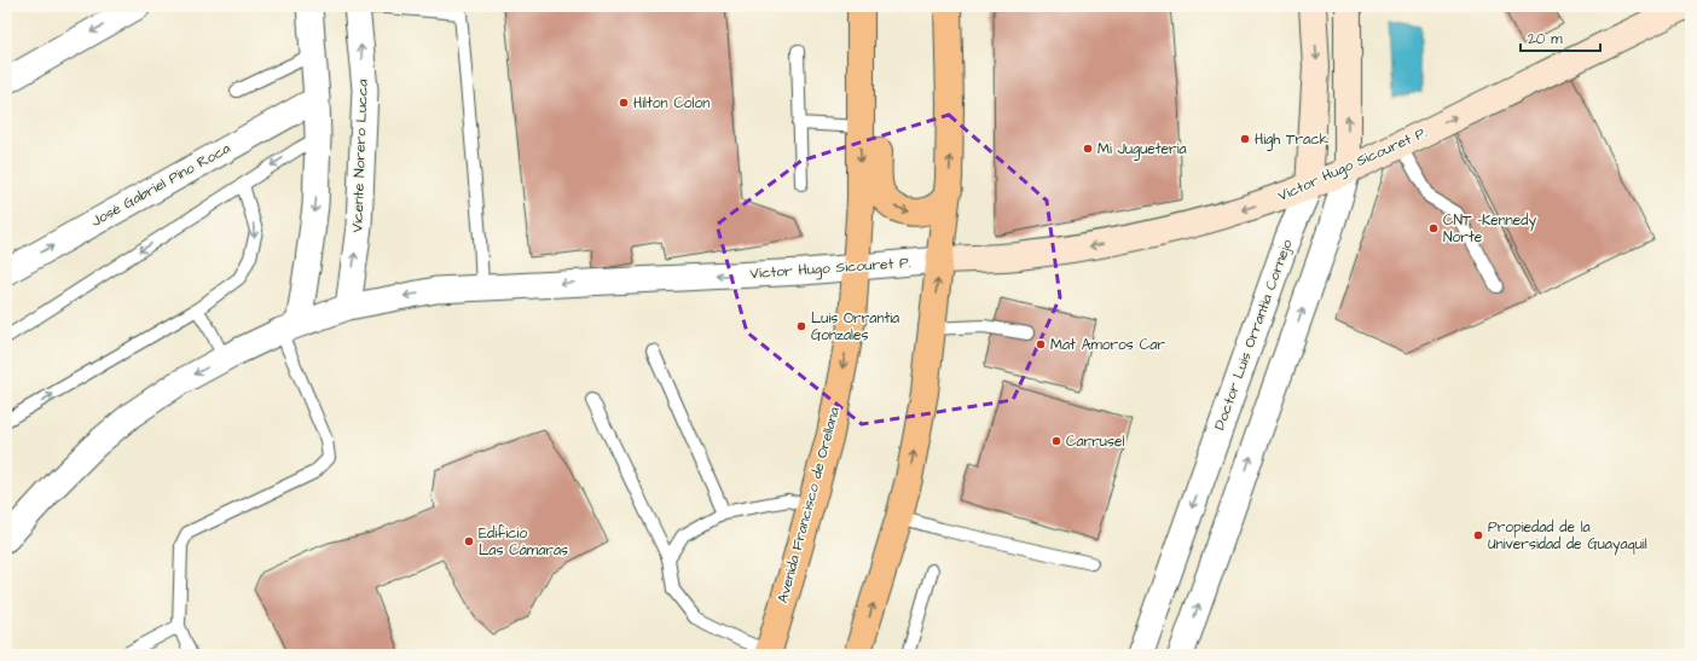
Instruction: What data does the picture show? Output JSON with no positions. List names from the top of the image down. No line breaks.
{"streets":{"main road":["Avenida Francisco de Orellana"],"street":["Vicente Norero Lucca","Víctor Hugo Sicouret P.","José Gabriel Pino Roca","Doctor Luis Orrantia Cornejo"]},"crossings":[["Vicente Norero Lucca","Víctor Hugo Sicouret P."],["Víctor Hugo Sicouret P.","Doctor Luis Orrantia Cornejo"],["Víctor Hugo Sicouret P.","Avenida Francisco de Orellana"]],"places":["Hilton Colon","High Track","Mi Jugueteria","CNT -Kennedy Norte","Luis Orrantia Gonzales","Mat Amoros Car","Carrusel","Propiedad de la Universidad de Guayaquil","Edificio Las Cámaras"],"scale_bar":"20 m"}
